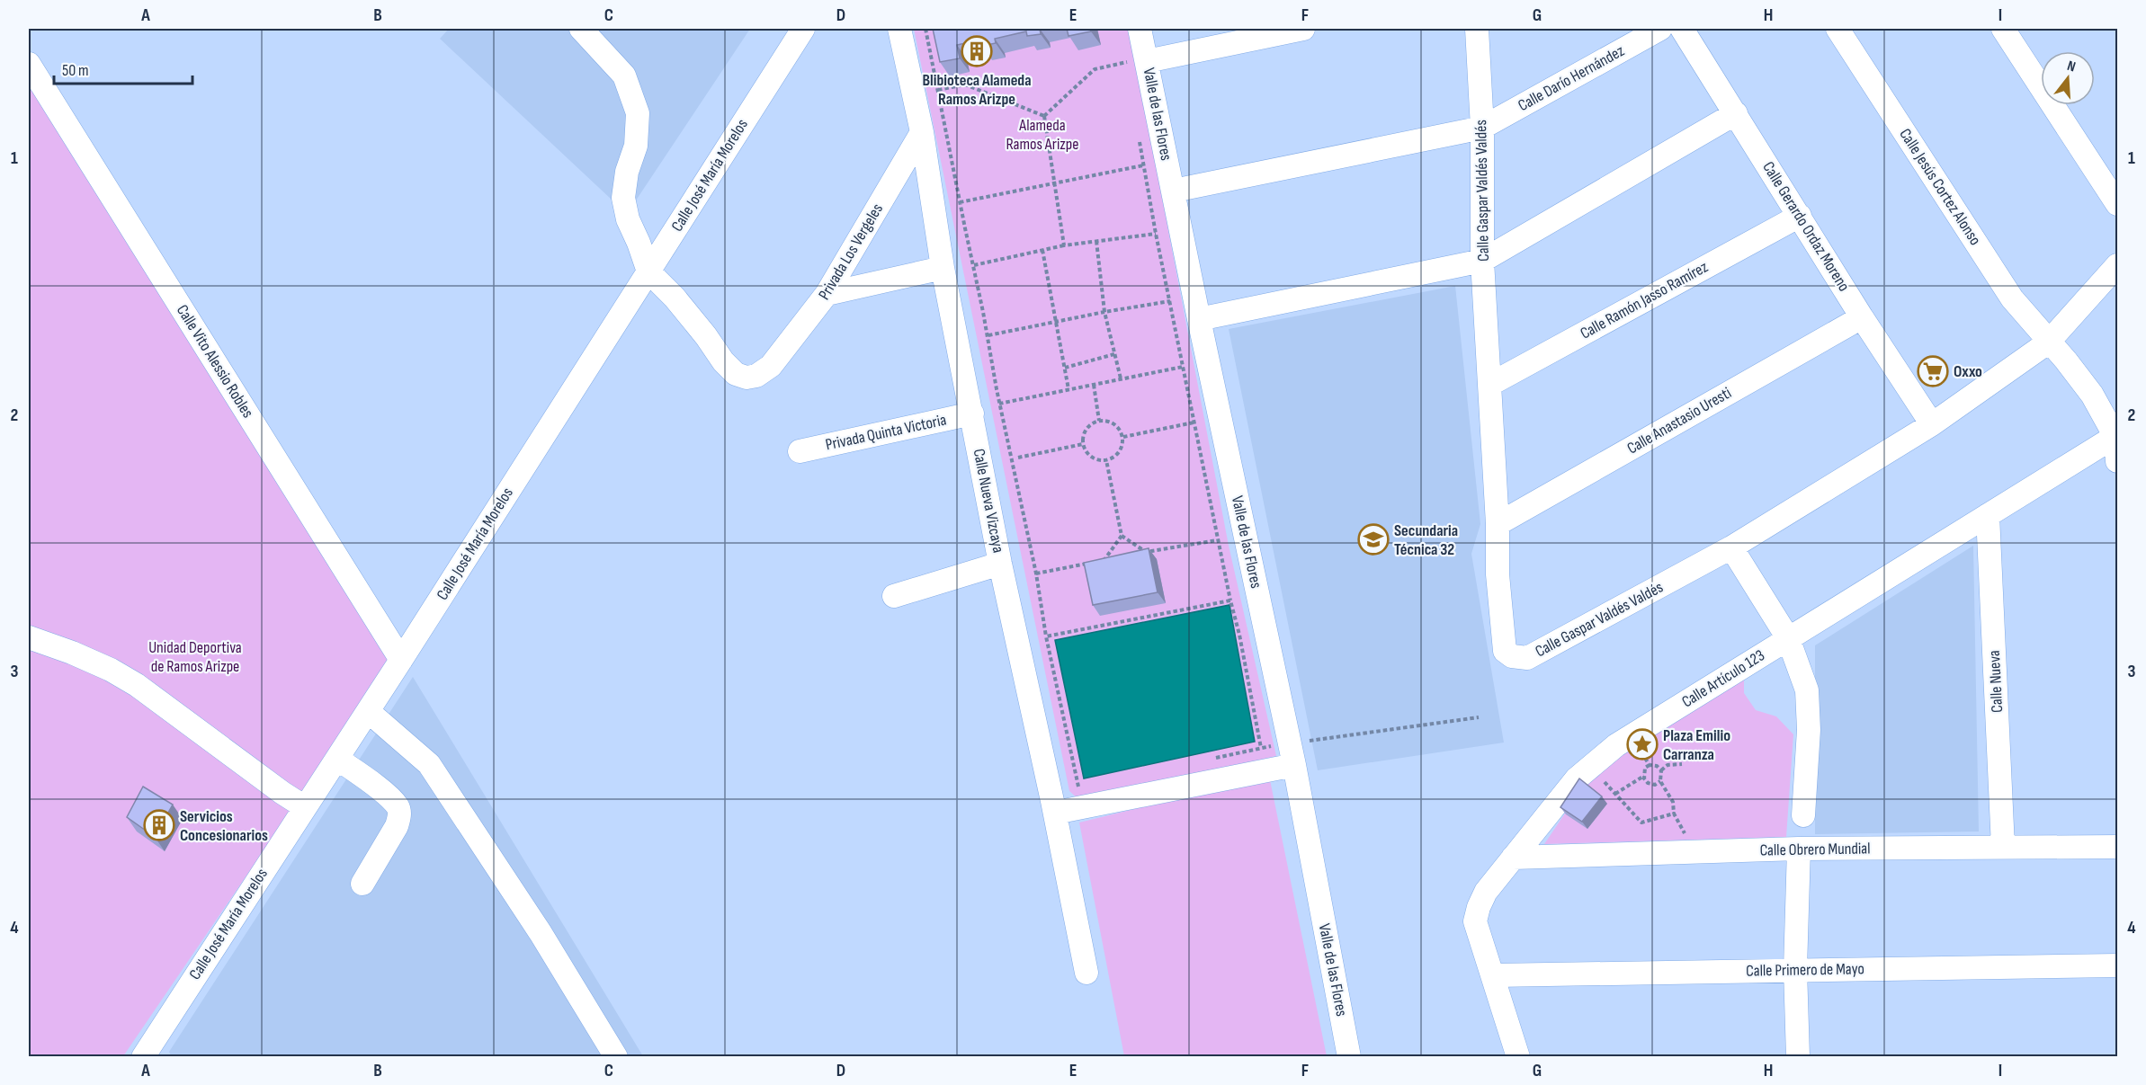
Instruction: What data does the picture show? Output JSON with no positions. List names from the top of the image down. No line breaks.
{"streets":{"street":["Calle Darío Hernández","Valle de las Flores","Calle José María Morelos","Calle Jesús Cortez Alonso","Calle Gaspar Valdés Valdés","Calle Gerardo Ordaz Moreno","Privada Los Vergeles","Calle Ramón Jasso Ramírez","Calle Vito Alessio Robles","Calle Anastasio Uresti","Privada Quinta Victoria","Calle Nueva Vizcaya","Calle Artículo 123","Calle Nueva","Calle Obrero Mundial","Calle Primero de Mayo"]},"crossings":[["Calle Darío Hernández","Valle de las Flores"],["Calle Darío Hernández","Calle Gaspar Valdés Valdés"],["Calle José María Morelos","Privada Los Vergeles"],["Calle José María Morelos","Calle Vito Alessio Robles"],["Calle Jesús Cortez Alonso","Calle Gaspar Valdés Valdés"],["Calle Jesús Cortez Alonso","Calle Artículo 123"],["Calle Gaspar Valdés Valdés","Calle Gerardo Ordaz Moreno"],["Calle Gaspar Valdés Valdés","Calle Ramón Jasso Ramírez"],["Calle Gaspar Valdés Valdés","Calle Anastasio Uresti"],["Calle Gerardo Ordaz Moreno","Calle Ramón Jasso Ramírez"],["Calle Gerardo Ordaz Moreno","Calle Anastasio Uresti"],["Privada Los Vergeles","Calle Nueva Vizcaya"],["Privada Quinta Victoria","Calle Nueva Vizcaya"],["Calle Artículo 123","Calle Nueva"],["Calle Artículo 123","Calle Obrero Mundial"],["Calle Artículo 123","Calle Primero de Mayo"],["Calle Nueva","Calle Obrero Mundial"]],"parks":["Alameda Ramos Arizpe","Unidad Deportiva de Ramos Arizpe"],"places":{"building":["Blibioteca Alameda Ramos Arizpe","Servicios Concesionarios"],"supermarket":["Oxxo"],"school or university":["Secundaria Técnica 32"],"place":["Plaza Emilio Carranza"]},"scale_bar":"50 m","north":"top","grid":{"columns":["A","B","C","D","E","F","G","H","I"],"rows":["1","2","3","4"]}}
